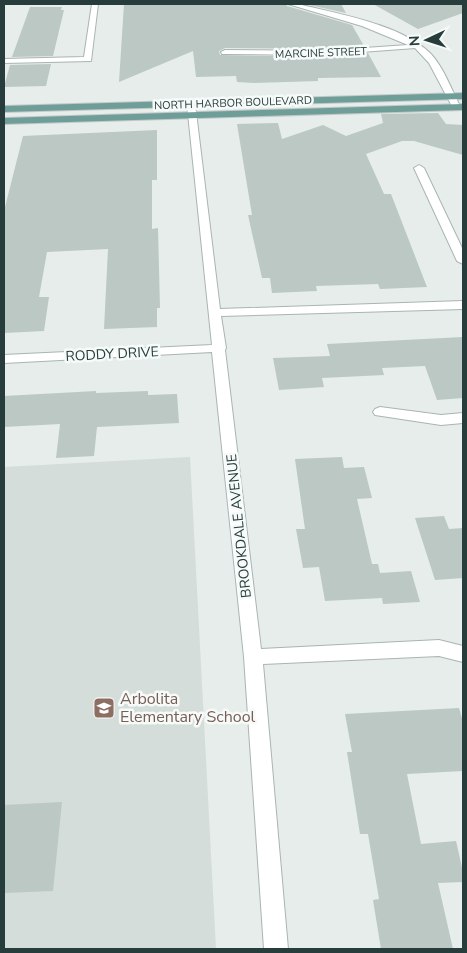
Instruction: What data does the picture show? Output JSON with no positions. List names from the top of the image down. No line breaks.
{"streets":{"main road":["NORTH HARBOR BOULEVARD"],"street":["MARCINE STREET","RODDY DRIVE","BROOKDALE AVENUE"]},"crossings":[["NORTH HARBOR BOULEVARD","BROOKDALE AVENUE"],["RODDY DRIVE","BROOKDALE AVENUE"]],"places":{"school or university":["Arbolita Elementary School"]},"north":"left"}
